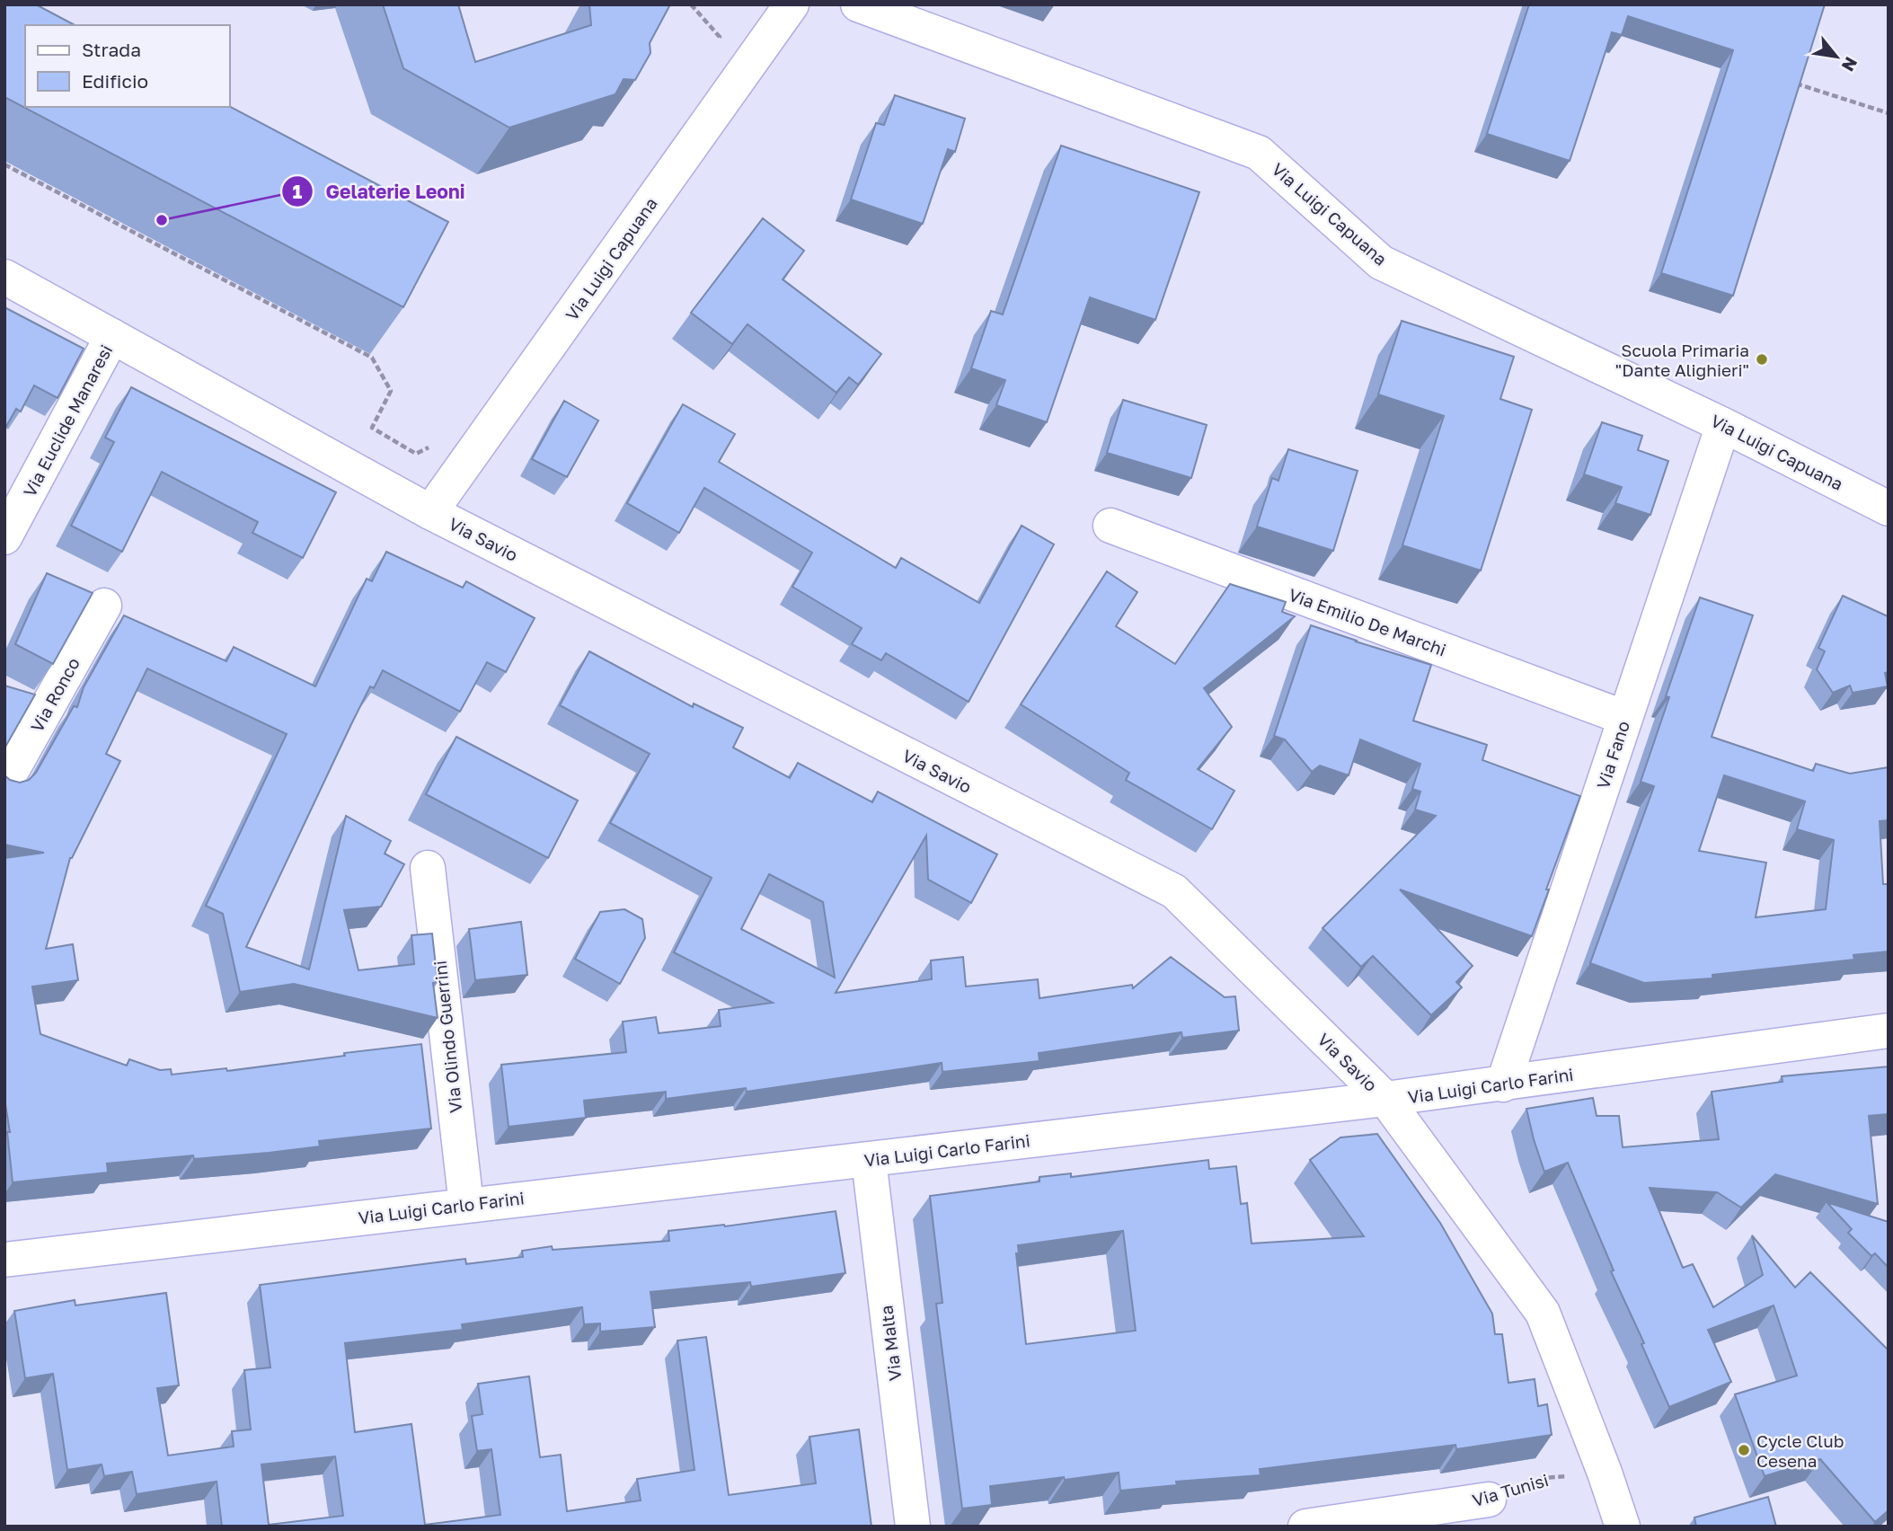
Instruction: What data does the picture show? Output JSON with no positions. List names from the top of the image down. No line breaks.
{"streets":{"street":["Via Luigi Capuana","Via Euclide Manaresi","Via Savio","Via Emilio De Marchi","Via Ronco","Via Fano","Via Olindo Guerrini","Via Luigi Carlo Farini","Via Malta","Via Tunisi"]},"crossings":[["Via Luigi Capuana","Via Savio"],["Via Luigi Capuana","Via Fano"],["Via Euclide Manaresi","Via Savio"],["Via Savio","Via Luigi Carlo Farini"],["Via Savio","Via Tunisi"],["Via Emilio De Marchi","Via Fano"],["Via Fano","Via Luigi Carlo Farini"],["Via Olindo Guerrini","Via Luigi Carlo Farini"],["Via Luigi Carlo Farini","Via Malta"]],"places":["Gelaterie Leoni","Scuola Primaria \"Dante Alighieri\"","Cycle Club Cesena"],"legend":["Strada","Edificio"],"north":"bottom right"}
